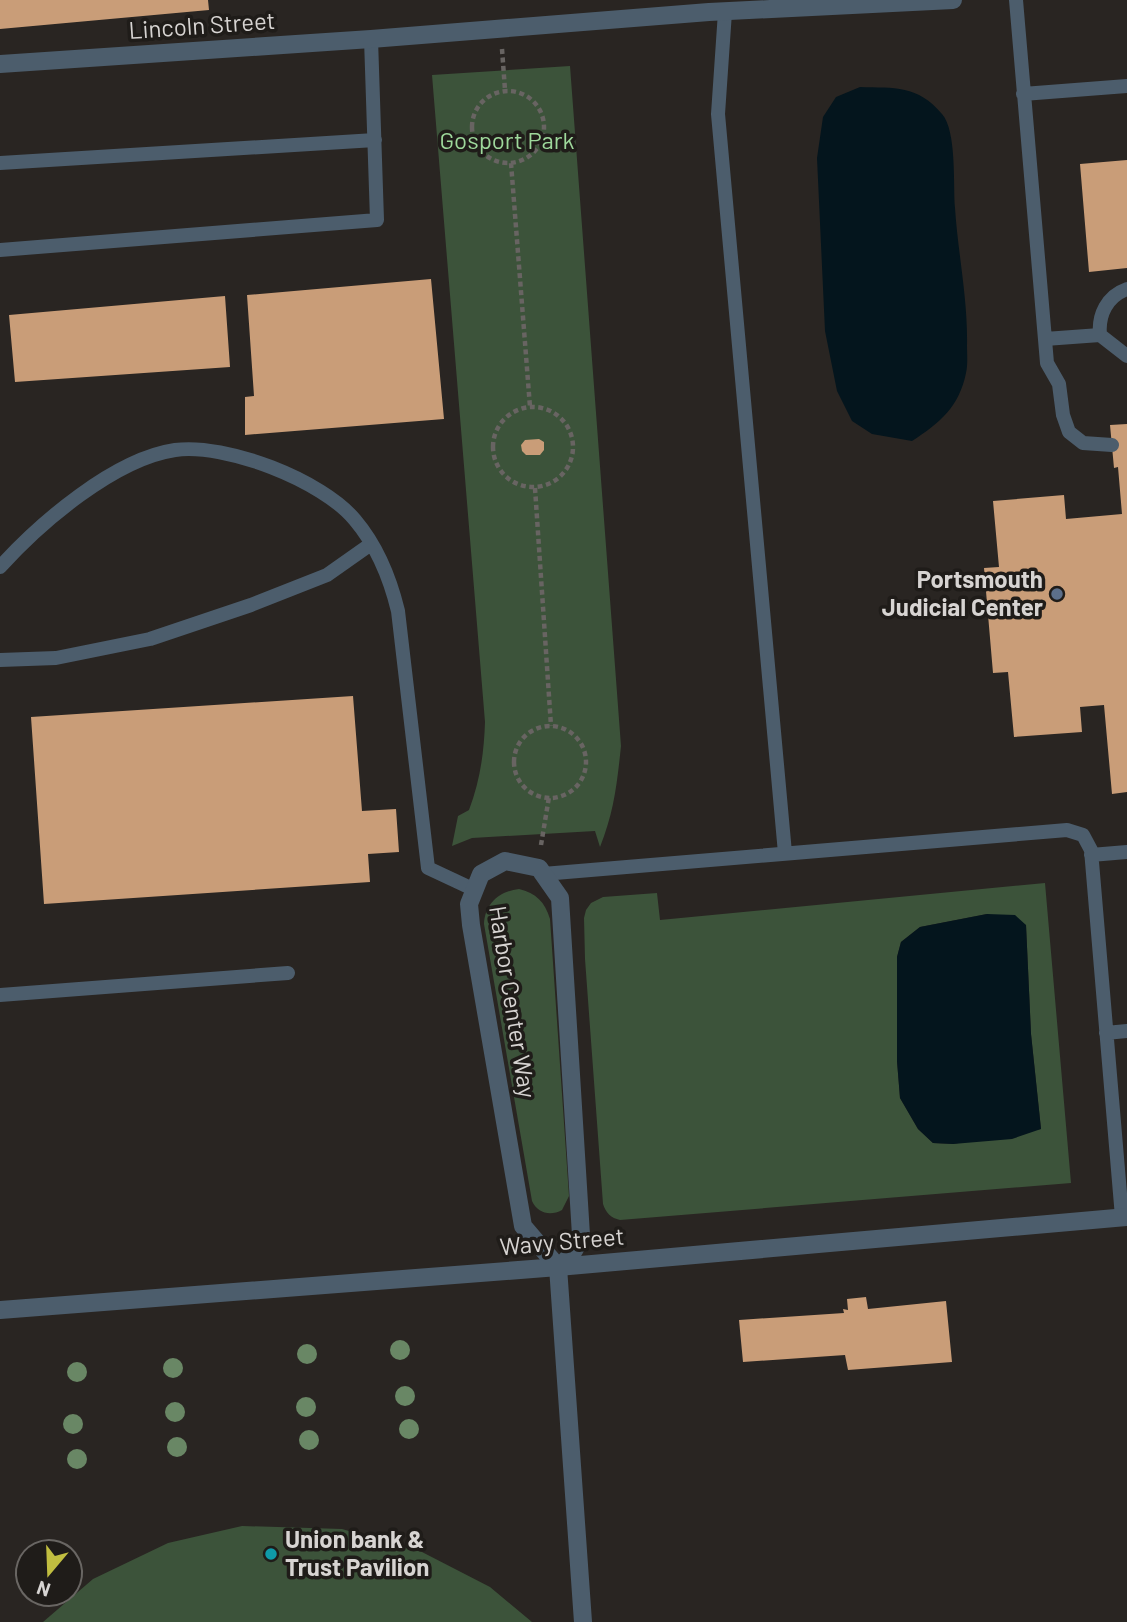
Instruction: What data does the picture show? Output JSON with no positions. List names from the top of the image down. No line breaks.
{"streets":{"street":["Lincoln Street","Harbor Center Way","Wavy Street"]},"crossings":[["Harbor Center Way","Wavy Street"]],"parks":["Gosport Park"],"places":["Portsmouth Judicial Center","Union bank & Trust Pavilion"],"north":"bottom"}
